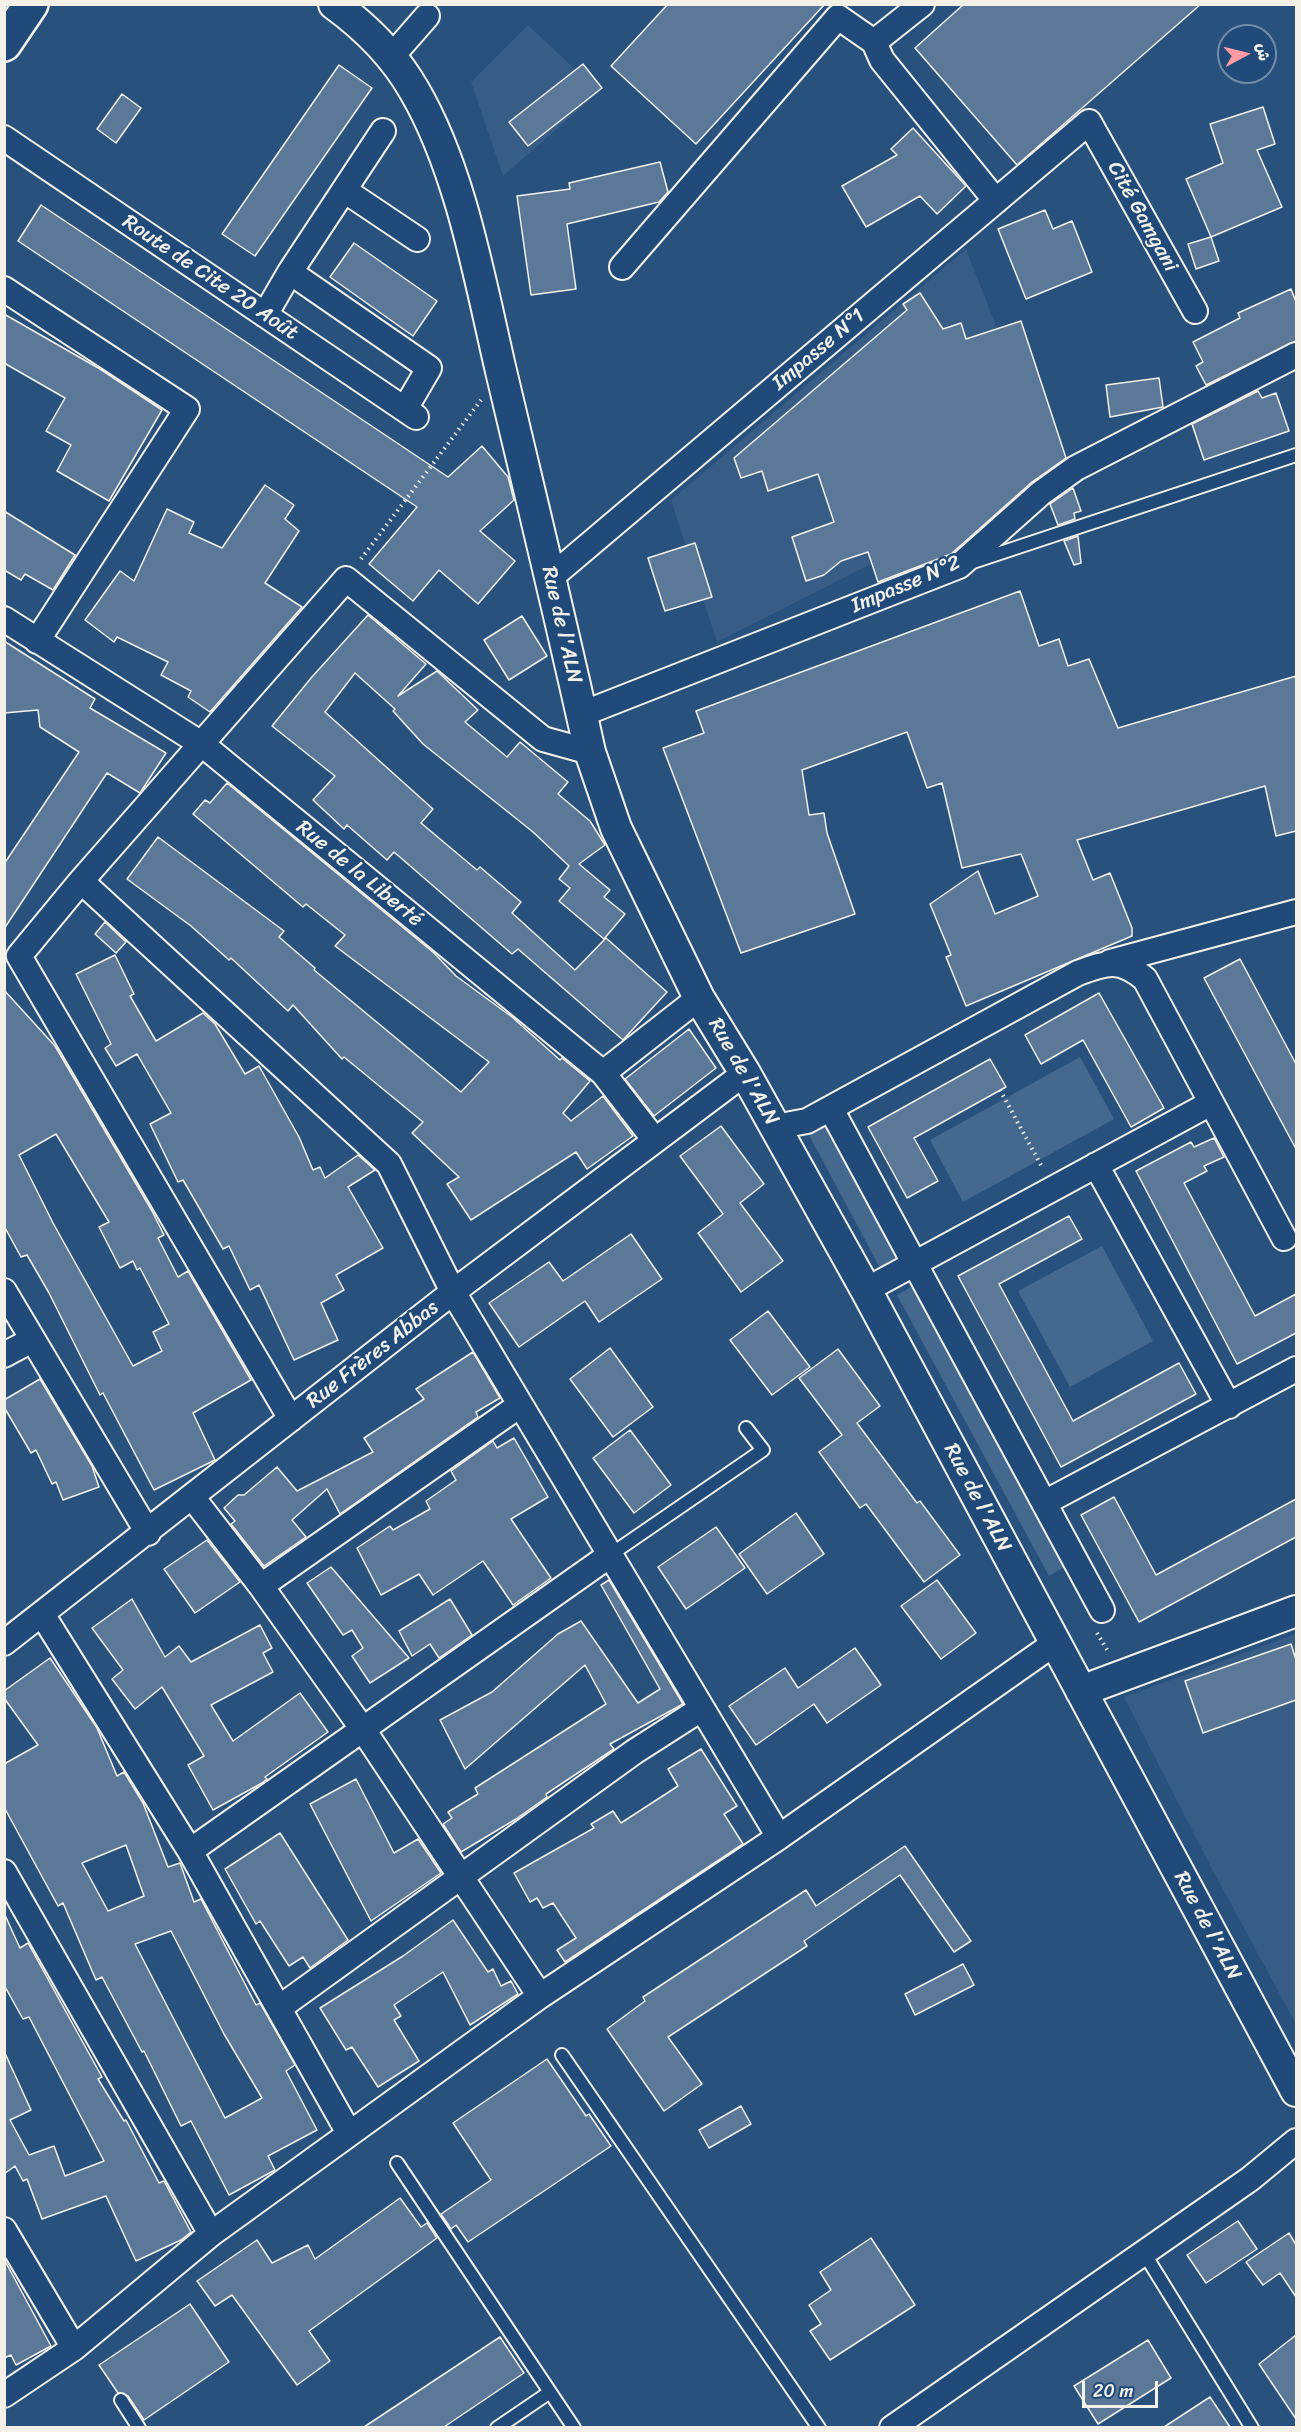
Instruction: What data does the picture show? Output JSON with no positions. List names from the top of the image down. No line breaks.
{"streets":{"street":["Cité Gamgani","Route de Cite 20 Août","Impasse N°1","Impasse N°2","Rue de l'ALN","Rue de la Liberté","Rue Frères Abbas"]},"crossings":[["Cité Gamgani","Impasse N°1"],["Impasse N°1","Rue de l'ALN"],["Impasse N°2","Rue de l'ALN"],["Rue de l'ALN","Rue Frères Abbas"],["Rue de la Liberté","Rue Frères Abbas"]],"scale_bar":"20 m","north":"right"}
